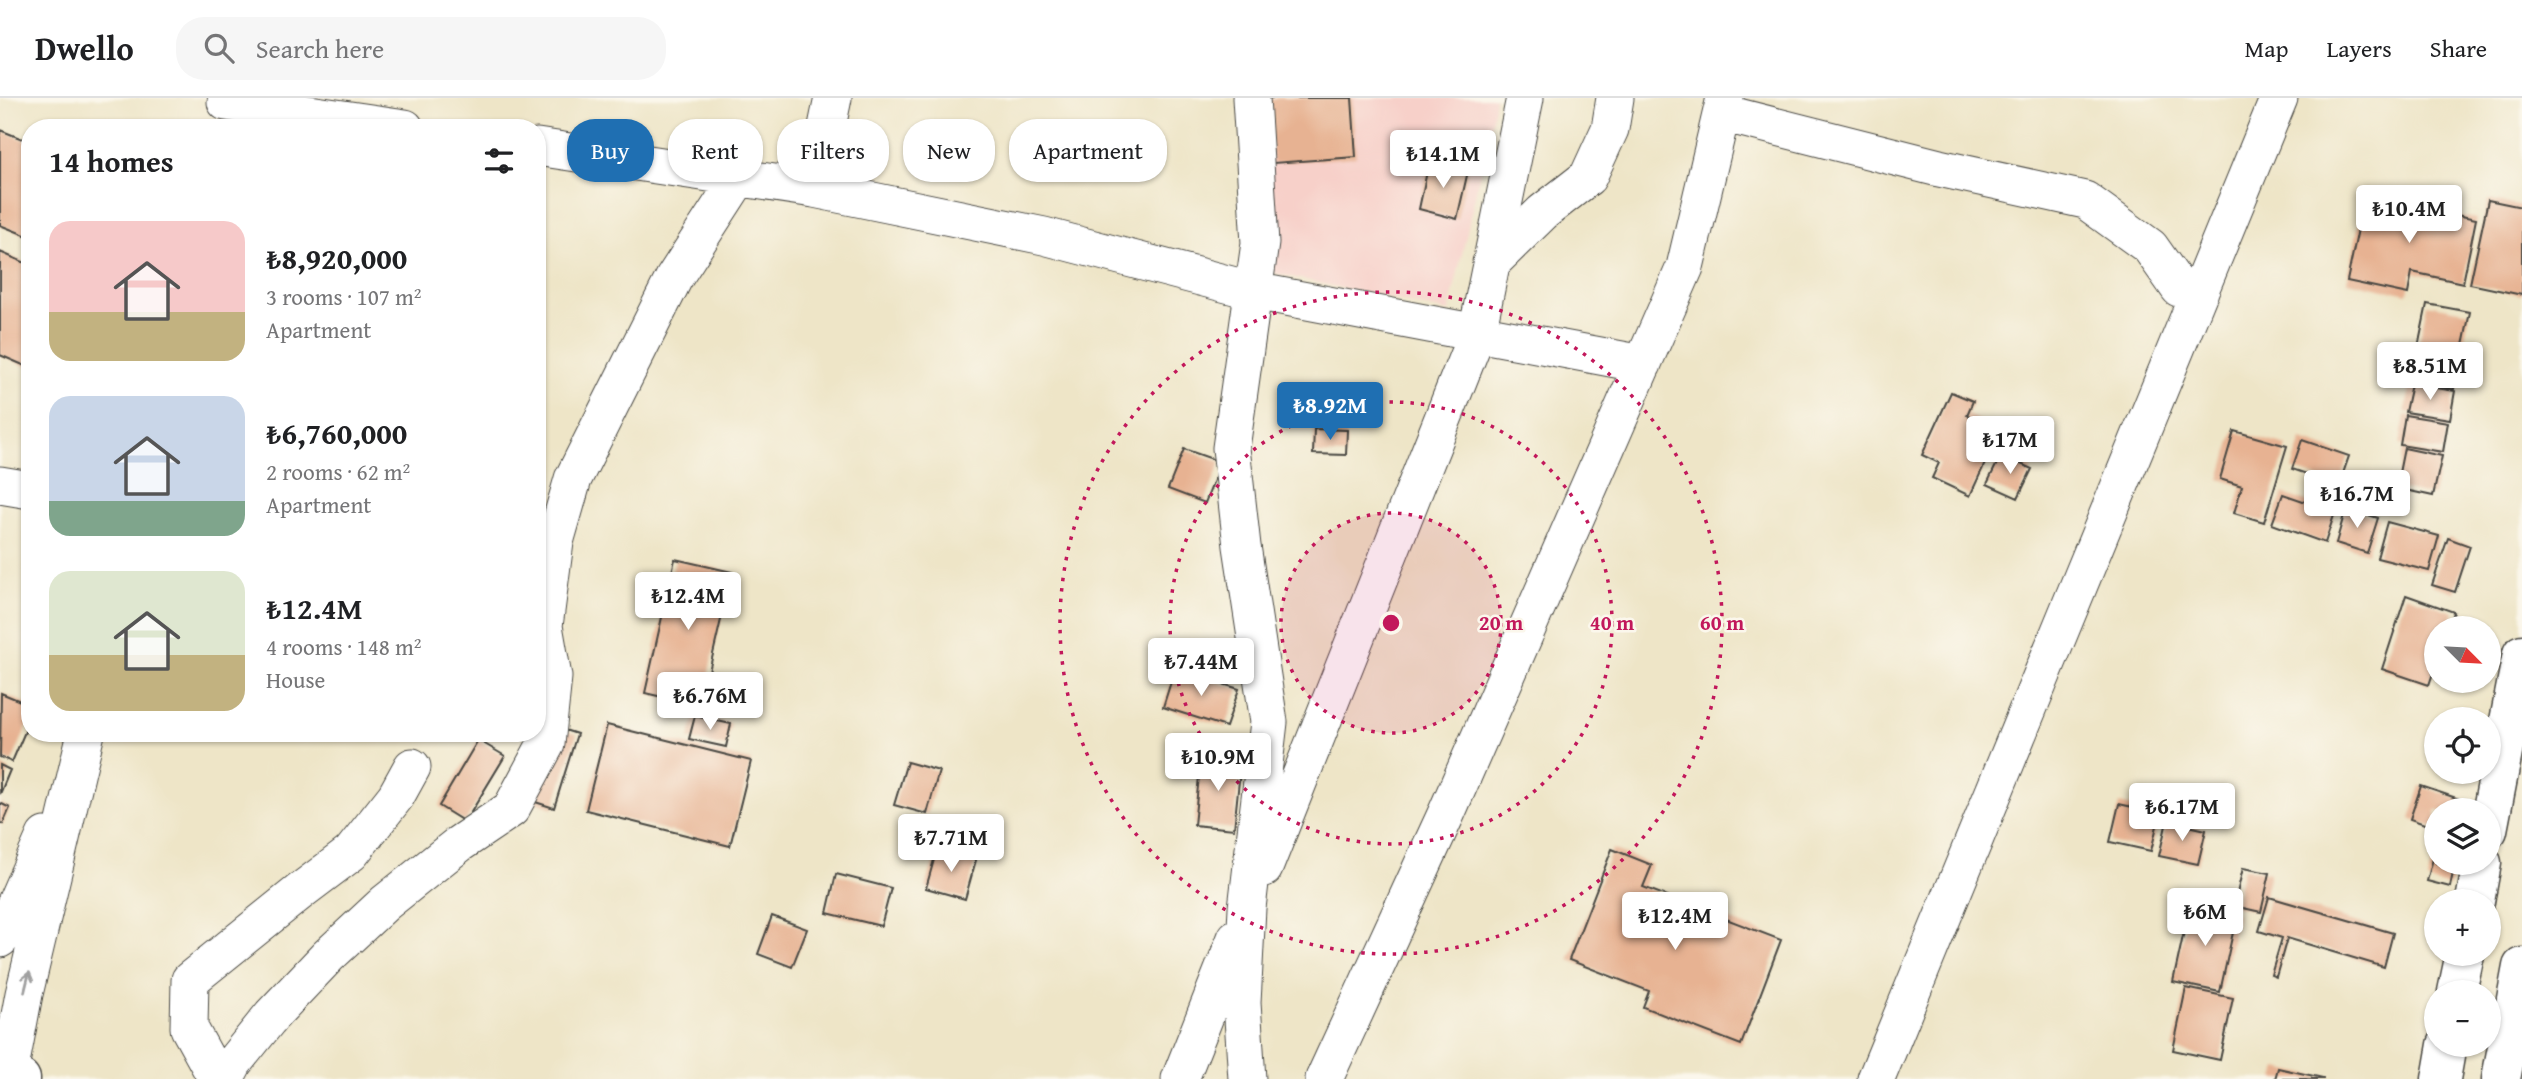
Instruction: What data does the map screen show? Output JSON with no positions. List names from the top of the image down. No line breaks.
{"north":"bottom right","page":{"header":"Dwello","search":"Search here","nav":["Map","Layers","Share"],"chip":["Buy","Rent","Filters","New","Apartment"],"heading":"14 homes","price":["₺14.1M","₺10.4M","₺8.51M","₺8.92M","₺17M","₺16.7M","₺12.4M","₺7.44M","₺6.76M","₺10.9M","₺6.17M","₺7.71M","₺6M","₺12.4M"],"list":[{"name":"₺8,920,000","note":"3 rooms · 107 m² · Apartment"},{"name":"₺6,760,000","note":"2 rooms · 62 m² · Apartment"},{"name":"₺12.4M","note":"4 rooms · 148 m² · House"}],"map_buttons":["+","−"]},"rings":["20 m","40 m","60 m"]}
